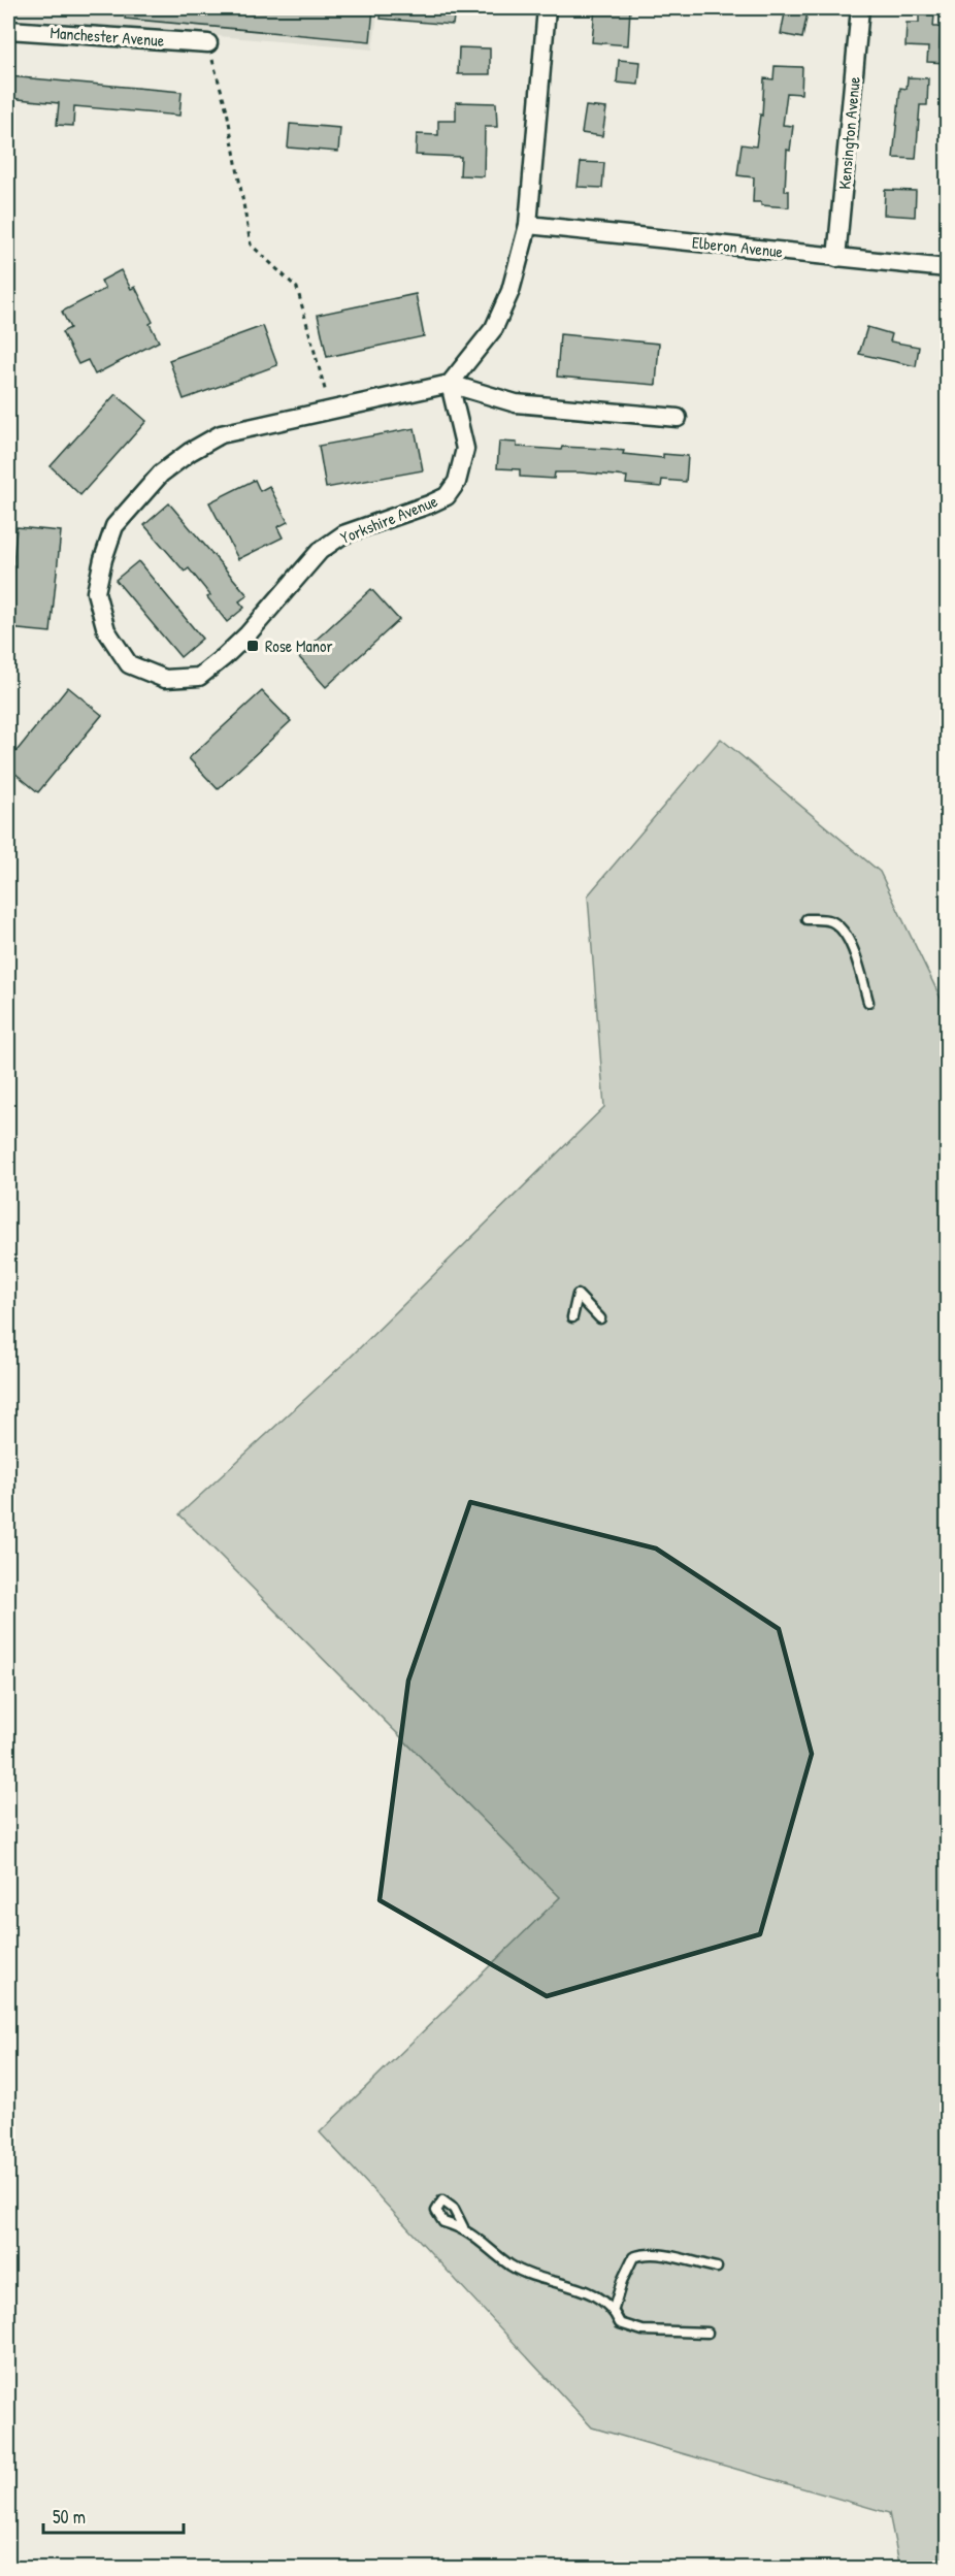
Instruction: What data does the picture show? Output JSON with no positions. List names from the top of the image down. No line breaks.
{"streets":{"street":["Manchester Avenue","Kensington Avenue","Elberon Avenue","Yorkshire Avenue"]},"crossings":[["Kensington Avenue","Elberon Avenue"]],"places":{"transit":["Rose Manor"]},"scale_bar":"50 m"}
